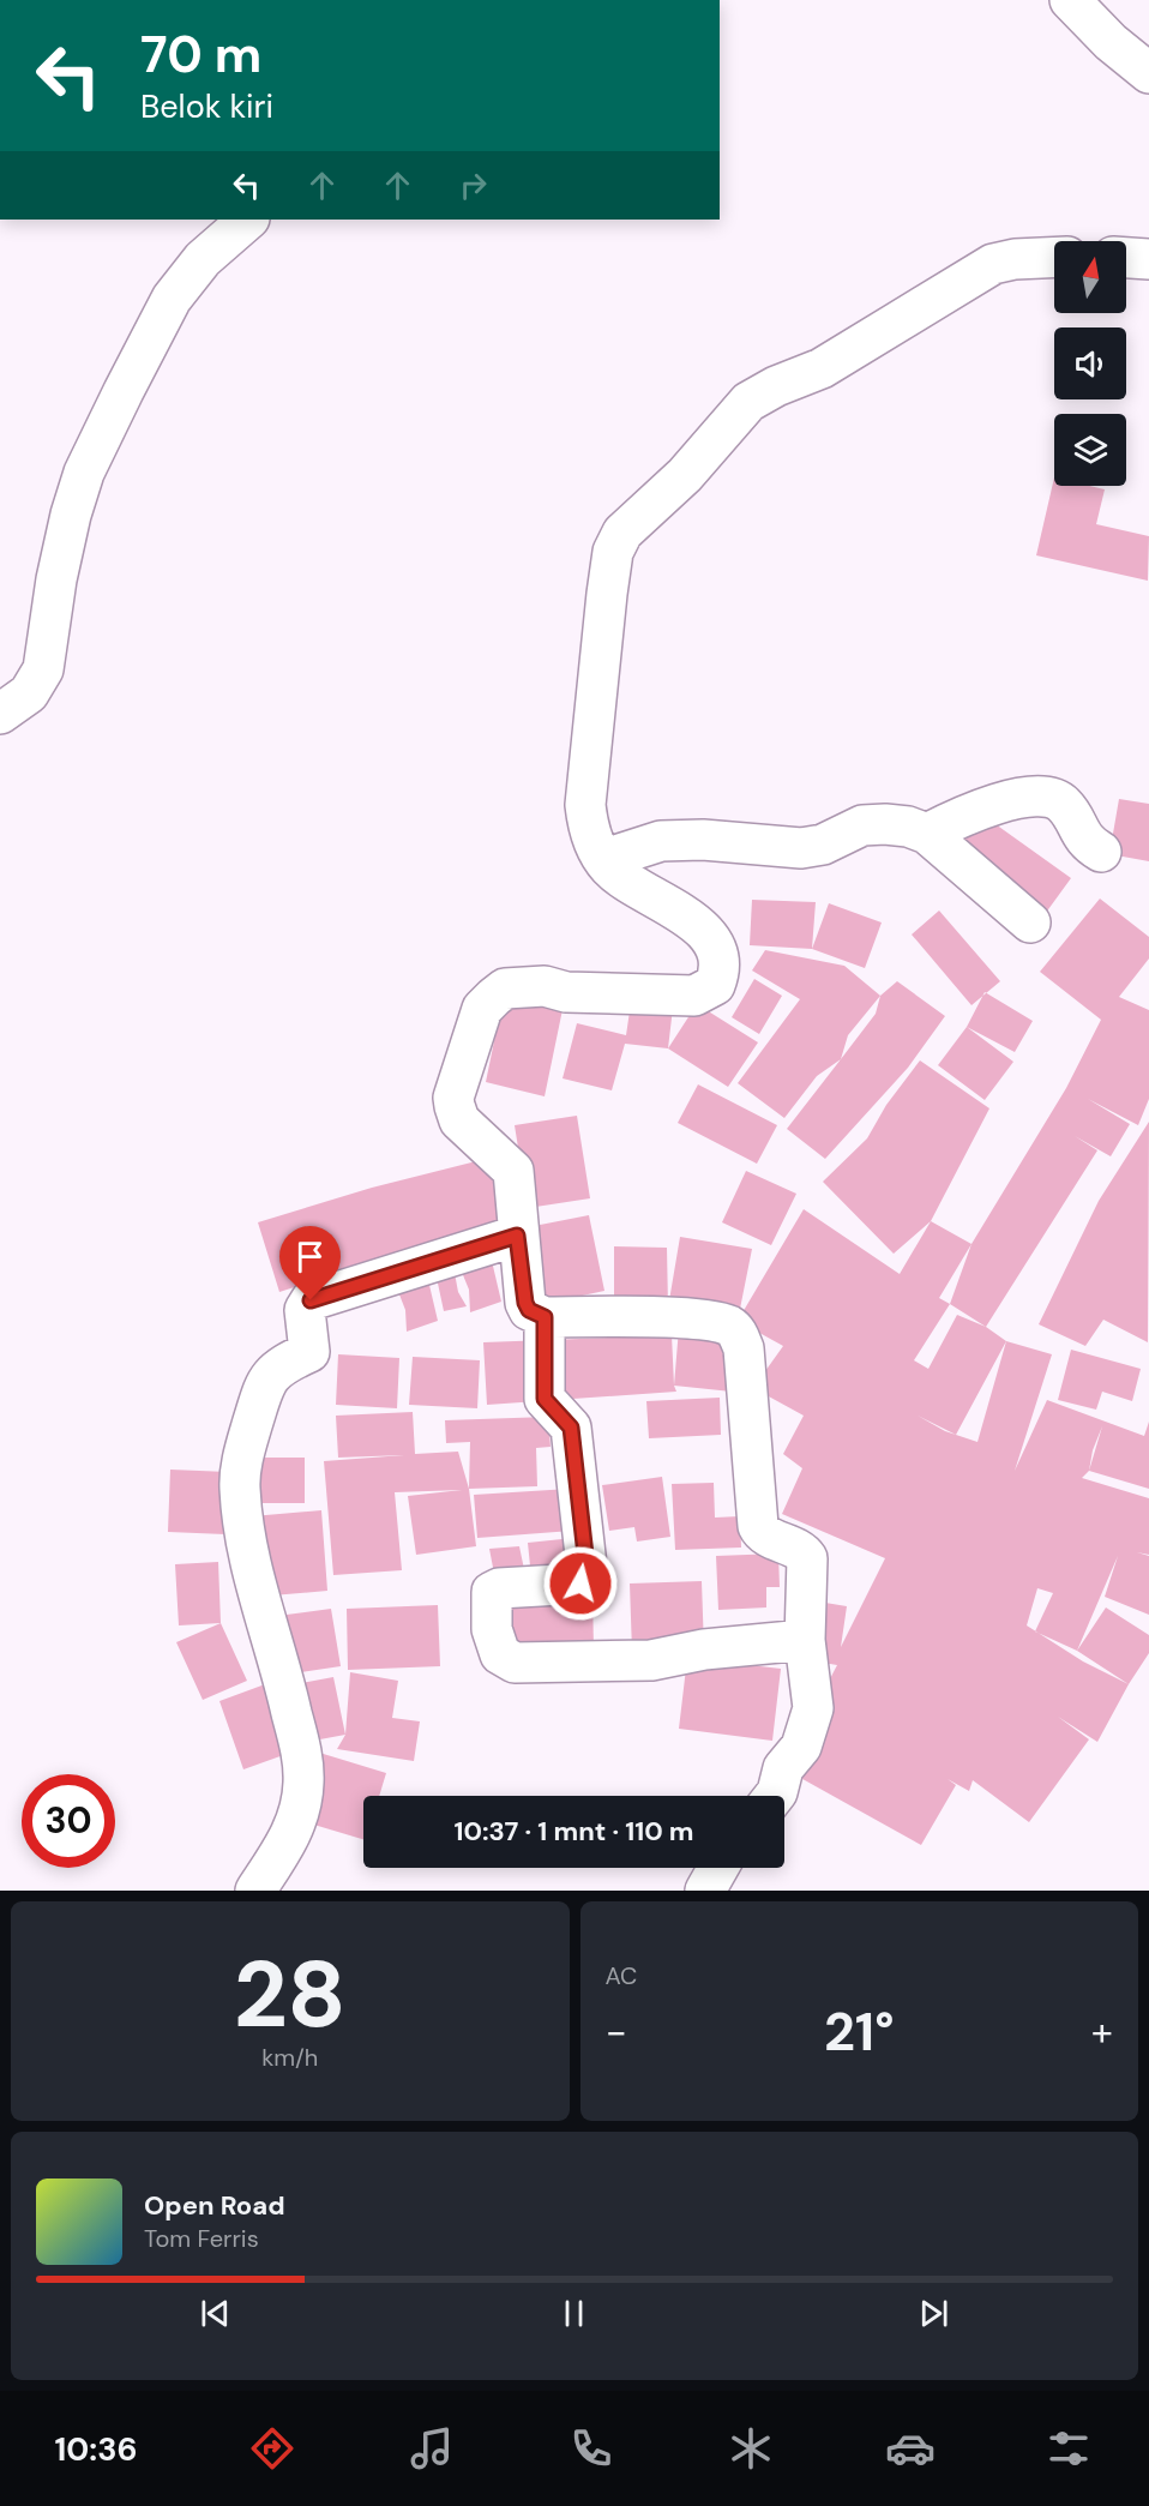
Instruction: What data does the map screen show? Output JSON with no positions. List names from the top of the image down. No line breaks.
{"north":"top","page":{"turn":["70 m","Belok kiri"],"limit":"30","trip":"10:37 · 1 mnt · 110 m","tile":[["28","km/h"],"AC"],"heat":["−","21°","+"],"song":["Open Road","Tom Ferris"],"tabs":"10:36"}}
